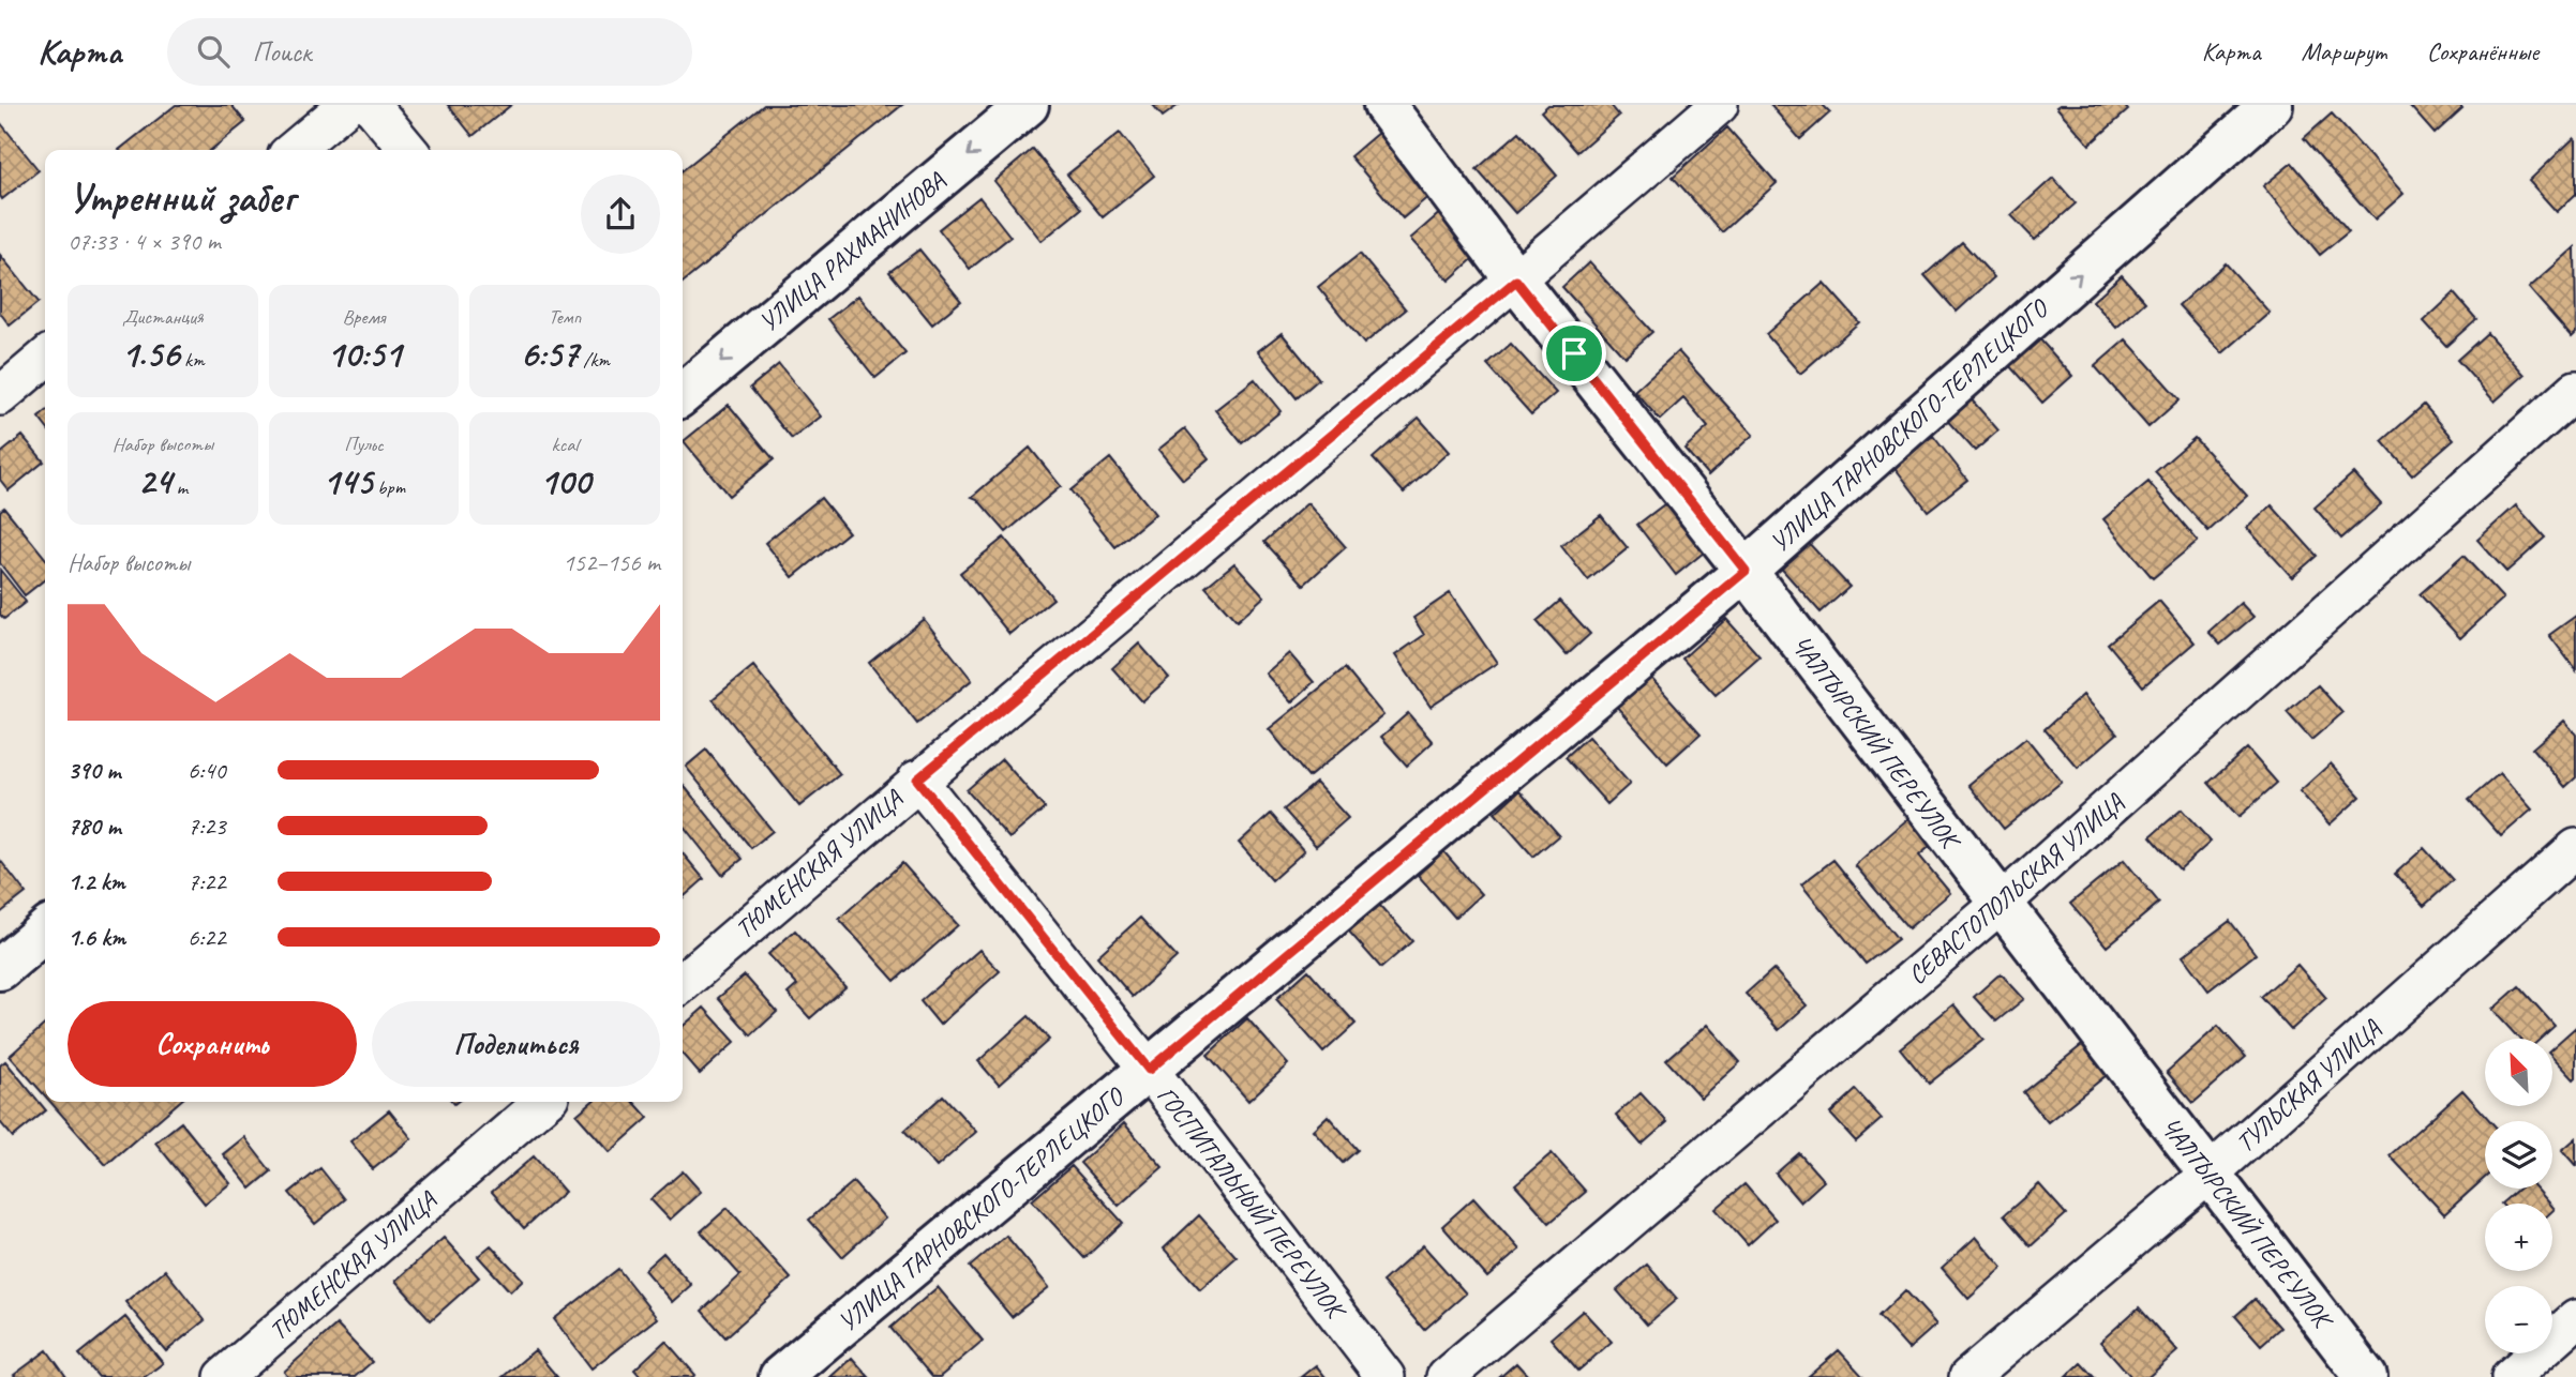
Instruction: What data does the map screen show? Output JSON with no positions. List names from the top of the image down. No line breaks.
{"streets":{"street":["УЛИЦА РАХМАНИНОВА","УЛИЦА ТАРНОВСКОГО-ТЕРЛЕЦКОГО","ЧАЛТЫРСКИЙ ПЕРЕУЛОК","ТЮМЕНСКАЯ УЛИЦА","СЕВАСТОПОЛЬСКАЯ УЛИЦА","ТУЛЬСКАЯ УЛИЦА","ГОСПИТАЛЬНЫЙ ПЕРЕУЛОК"]},"crossings":[["УЛИЦА ТАРНОВСКОГО-ТЕРЛЕЦКОГО","ЧАЛТЫРСКИЙ ПЕРЕУЛОК"],["УЛИЦА ТАРНОВСКОГО-ТЕРЛЕЦКОГО","ГОСПИТАЛЬНЫЙ ПЕРЕУЛОК"],["ЧАЛТЫРСКИЙ ПЕРЕУЛОК","ТЮМЕНСКАЯ УЛИЦА"],["ЧАЛТЫРСКИЙ ПЕРЕУЛОК","СЕВАСТОПОЛЬСКАЯ УЛИЦА"],["ЧАЛТЫРСКИЙ ПЕРЕУЛОК","ТУЛЬСКАЯ УЛИЦА"],["ТЮМЕНСКАЯ УЛИЦА","ГОСПИТАЛЬНЫЙ ПЕРЕУЛОК"]],"one_way":["УЛИЦА РАХМАНИНОВА","УЛИЦА ТАРНОВСКОГО-ТЕРЛЕЦКОГО"],"north":"top left","page":{"header":"Карта","search":"Поиск","nav":["Карта","Маршрут","Сохранённые"],"heading":["Утренний забег","07:33 · 4 × 390 m"],"stats":[["Дистанция","1.56 km"],["Время","10:51"],["Темп","6:57 /km"],["Набор высоты","24 m"],["Пульс","145 bpm"],["kcal","100"]],"chart":["Набор высоты","152–156 m"],"list":[{"name":"390 m","note":"6:40"},{"name":"780 m","note":"7:23"},{"name":"1.2 km","note":"7:22"},{"name":"1.6 km","note":"6:22"}],"buttons":["Сохранить","Поделиться"],"map_buttons":["+","−"]}}
